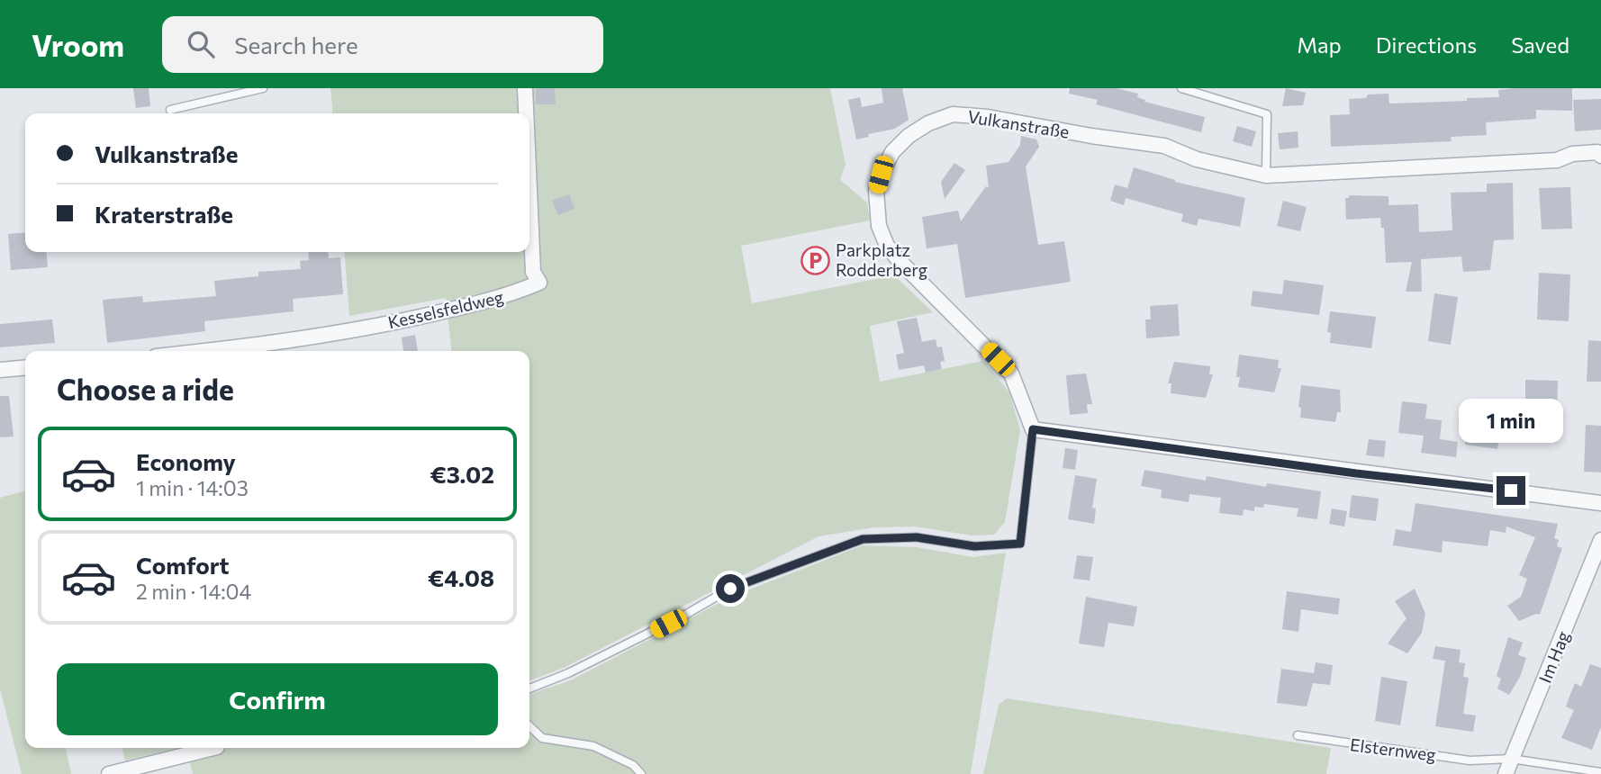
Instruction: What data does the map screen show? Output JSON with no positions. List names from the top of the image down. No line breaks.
{"streets":{"street":["Vulkanstraße","Kesselsfeldweg","Im Hag"],"lane":["Elsternweg"]},"crossings":[["Im Hag","Elsternweg"]],"places":{"parking":["Parkplatz Rodderberg"]},"page":{"header":"Vroom","search":"Search here","nav":["Map","Directions","Saved"],"banner":["Vulkanstraße","Kraterstraße"],"heading":"Choose a ride","bubble":"1 min","list":[{"name":"Economy","note":"1 min · 14:03","value":"€3.02"},{"name":"Comfort","note":"2 min · 14:04","value":"€4.08"}],"buttons":"Confirm"}}
